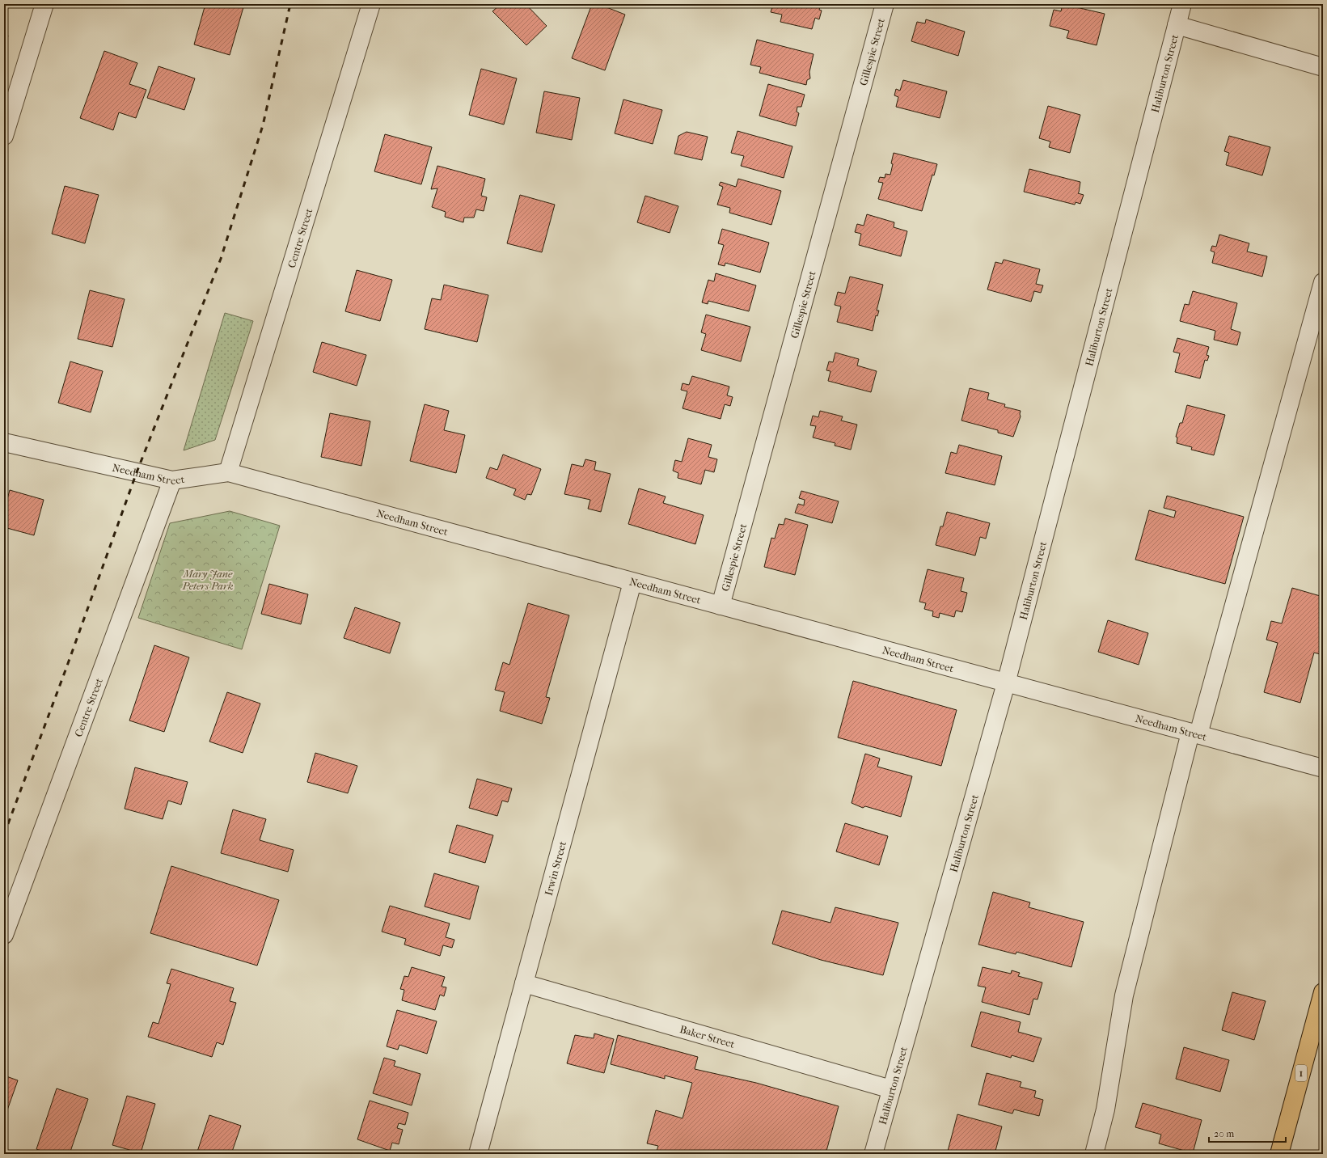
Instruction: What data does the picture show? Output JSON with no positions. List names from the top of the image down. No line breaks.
{"streets":{"highway":["1"],"street":["Gillespie Street","Haliburton Street","Centre Street","Needham Street","Irwin Street","Baker Street"]},"crossings":[["Gillespie Street","Needham Street"],["Haliburton Street","Needham Street"],["Haliburton Street","Baker Street"],["Centre Street","Needham Street"],["Needham Street","Irwin Street"],["Irwin Street","Baker Street"]],"parks":["Mary Jane Peters Park"],"scale_bar":"20 m"}
